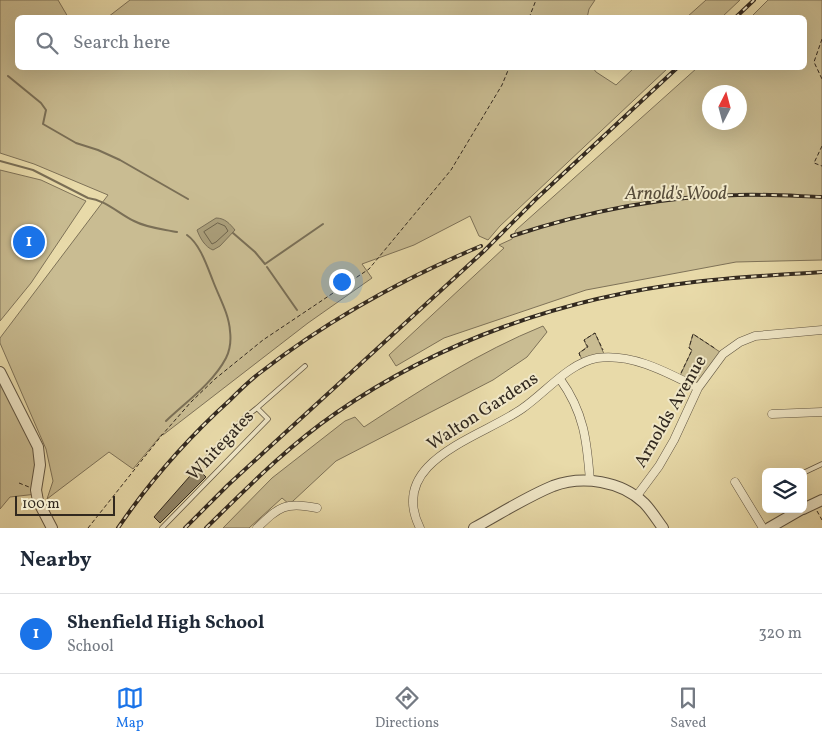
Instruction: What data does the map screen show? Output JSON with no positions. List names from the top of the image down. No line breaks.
{"streets":{"street":["Walton Gardens","Arnolds Avenue"],"lane":["Whitegates"]},"crossings":[["Walton Gardens","Arnolds Avenue"]],"parks":["Arnold's Wood"],"scale_bar":"100 m","north":"top","page":{"search":"Search here","pins":"1","scale":"100 m","heading":"Nearby","list":[{"mark":"1","name":"Shenfield High School","note":"School","value":"320 m"}],"nav":["Map","Directions","Saved"]}}
